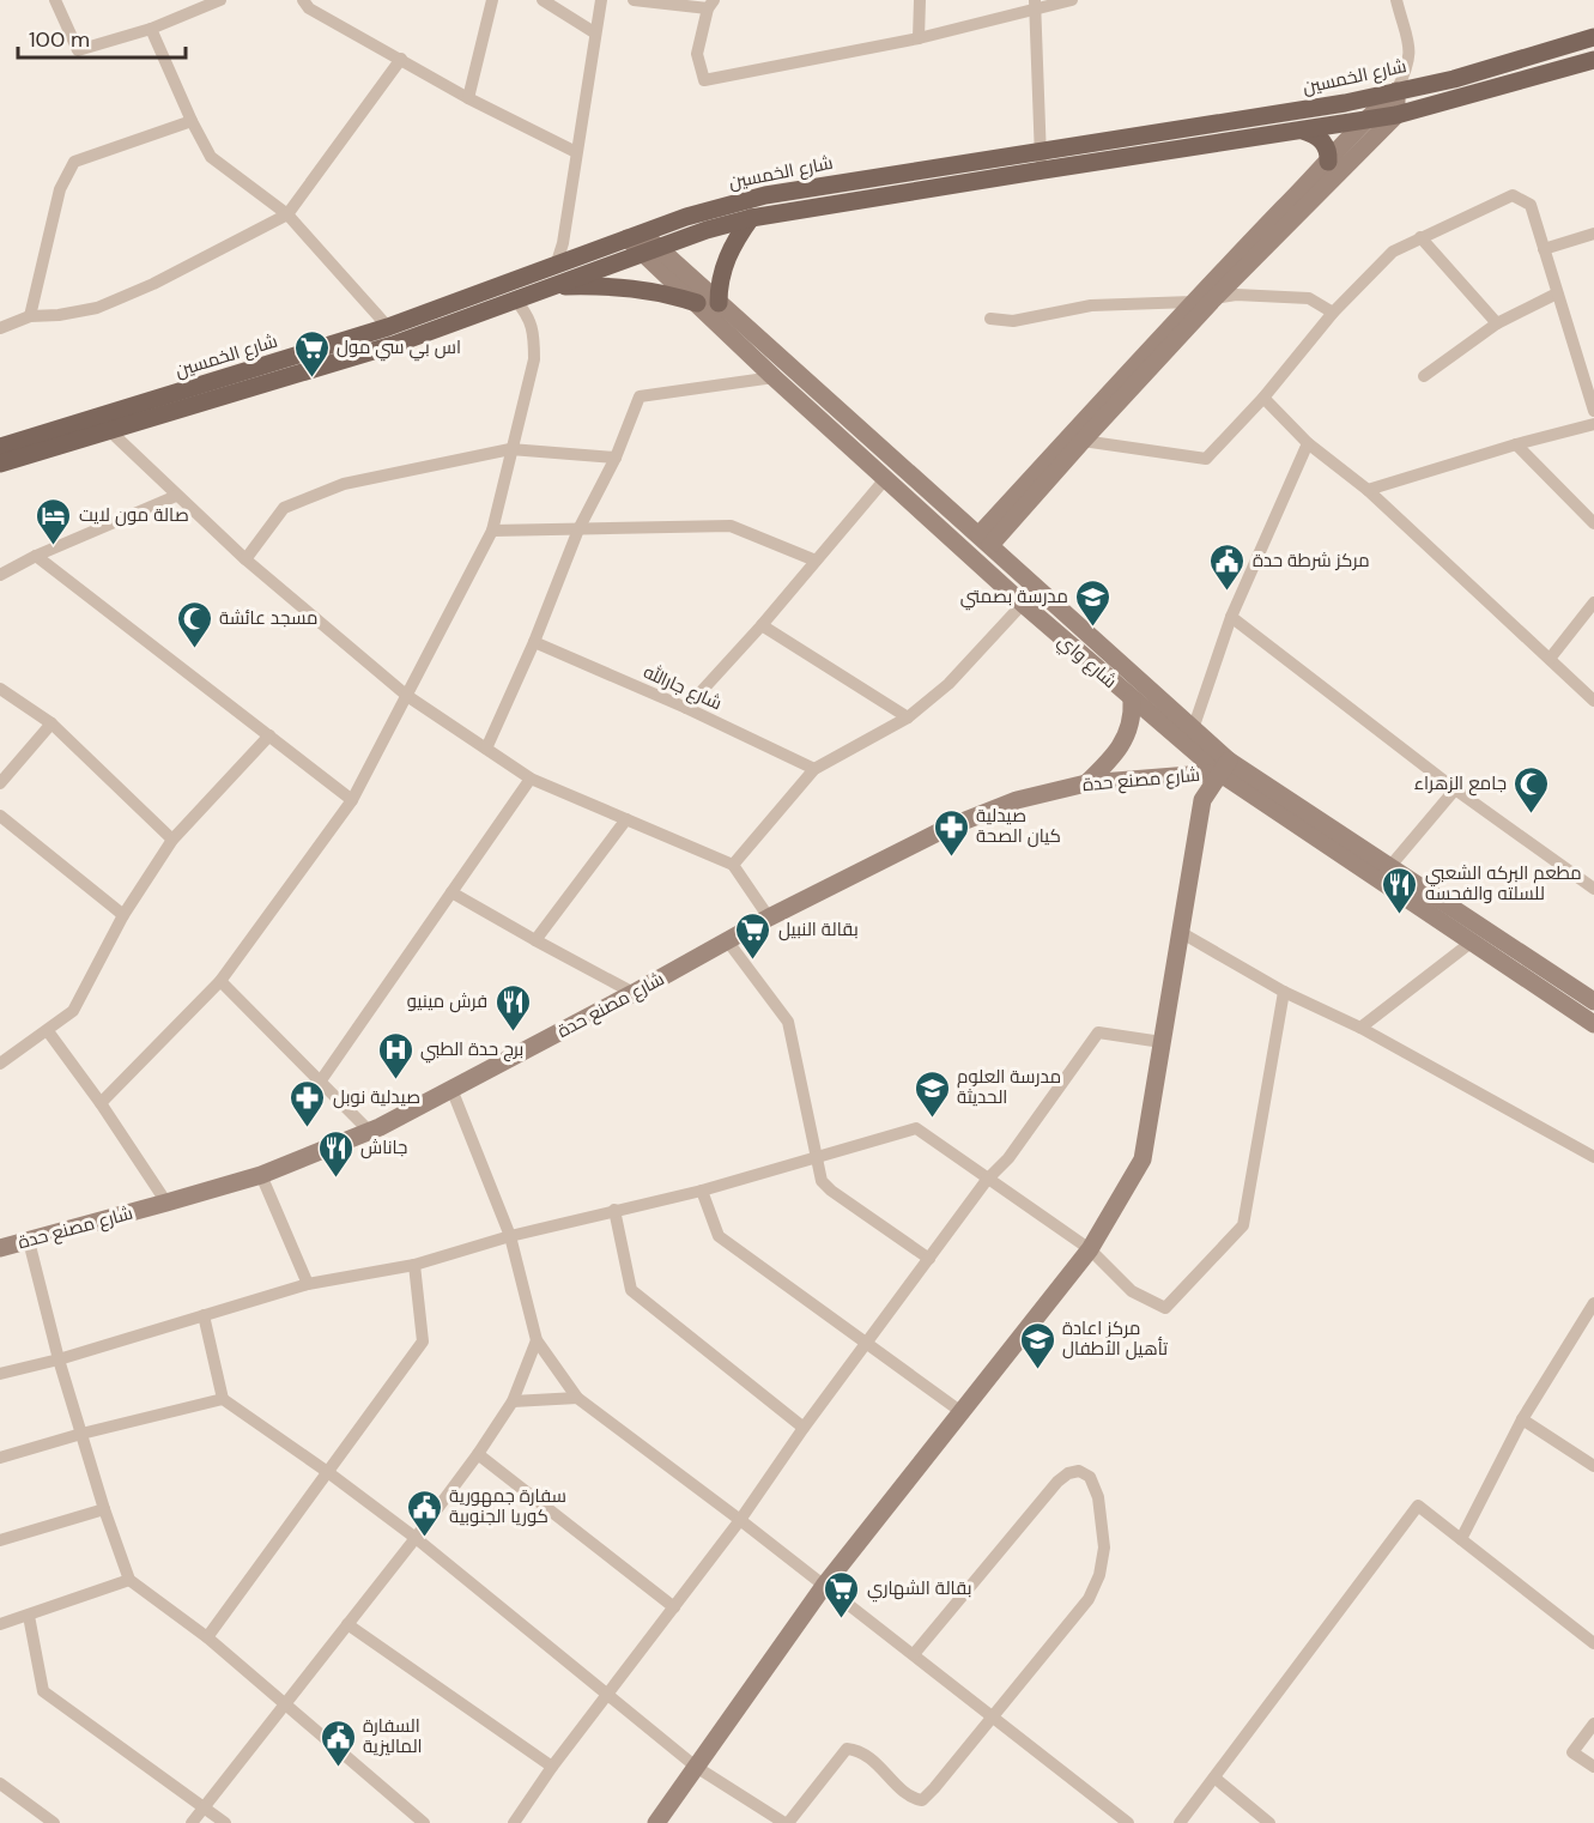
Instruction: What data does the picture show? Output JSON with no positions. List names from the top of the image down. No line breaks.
{"streets":{"main road":["شارع الخمسين"],"street":["شارع واي","شارع جارالله","شارع مصنع حدة"]},"crossings":[["شارع الخمسين","شارع واي"],["شارع واي","شارع مصنع حدة"]],"places":{"supermarket":["اس بي سي مول","بقالة النبيل","بقالة الشهاري"],"hotel":["صالة مون لايت"],"public building":["مركز شرطة حدة","سفارة جمهورية كوريا الجنوبية","السفارة الماليزية"],"school or university":["مدرسة بصمتي","مدرسة العلوم الحديثة","مركز اعادة تأهيل الأطفال"],"mosque":["مسجد عائشة","جامع الزهراء"],"pharmacy":["صيدلية كيان الصحة","صيدلية نوبل"],"restaurant":["مطعم البركه الشعبي للسلته والفحسه","فرش مينيو","جاناش"],"hospital":["برج حدة الطبي"]},"scale_bar":"100 m"}
